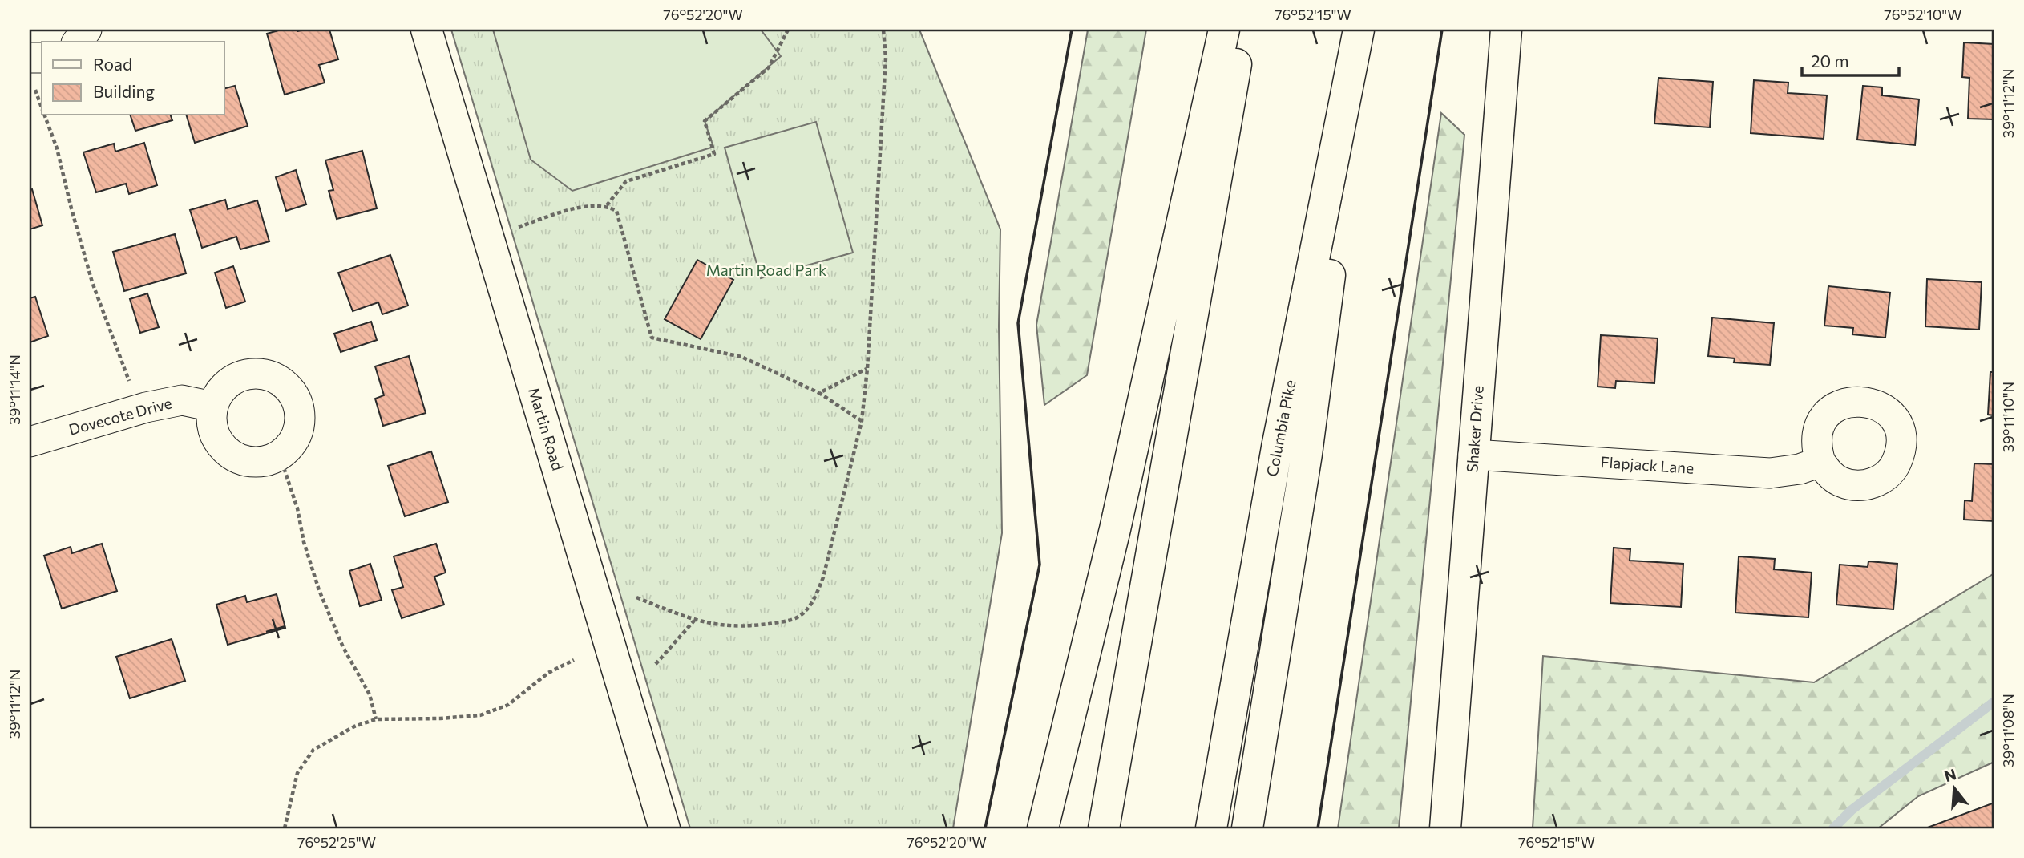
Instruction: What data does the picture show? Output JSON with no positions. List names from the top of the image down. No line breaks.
{"streets":{"main road":["Columbia Pike","Martin Road","Shaker Drive"],"street":["Dovecote Drive","Flapjack Lane"]},"crossings":[["Shaker Drive","Flapjack Lane"]],"parks":["Martin Road Park"],"legend":["Road","Building"],"scale_bar":"20 m","north":"top","coordinates":["76°52'20\"W","76°52'15\"W","76°52'10\"W","39°11'12\"N","39°11'14\"N","39°11'10\"N","39°11'08\"N","76°52'25\"W"]}
